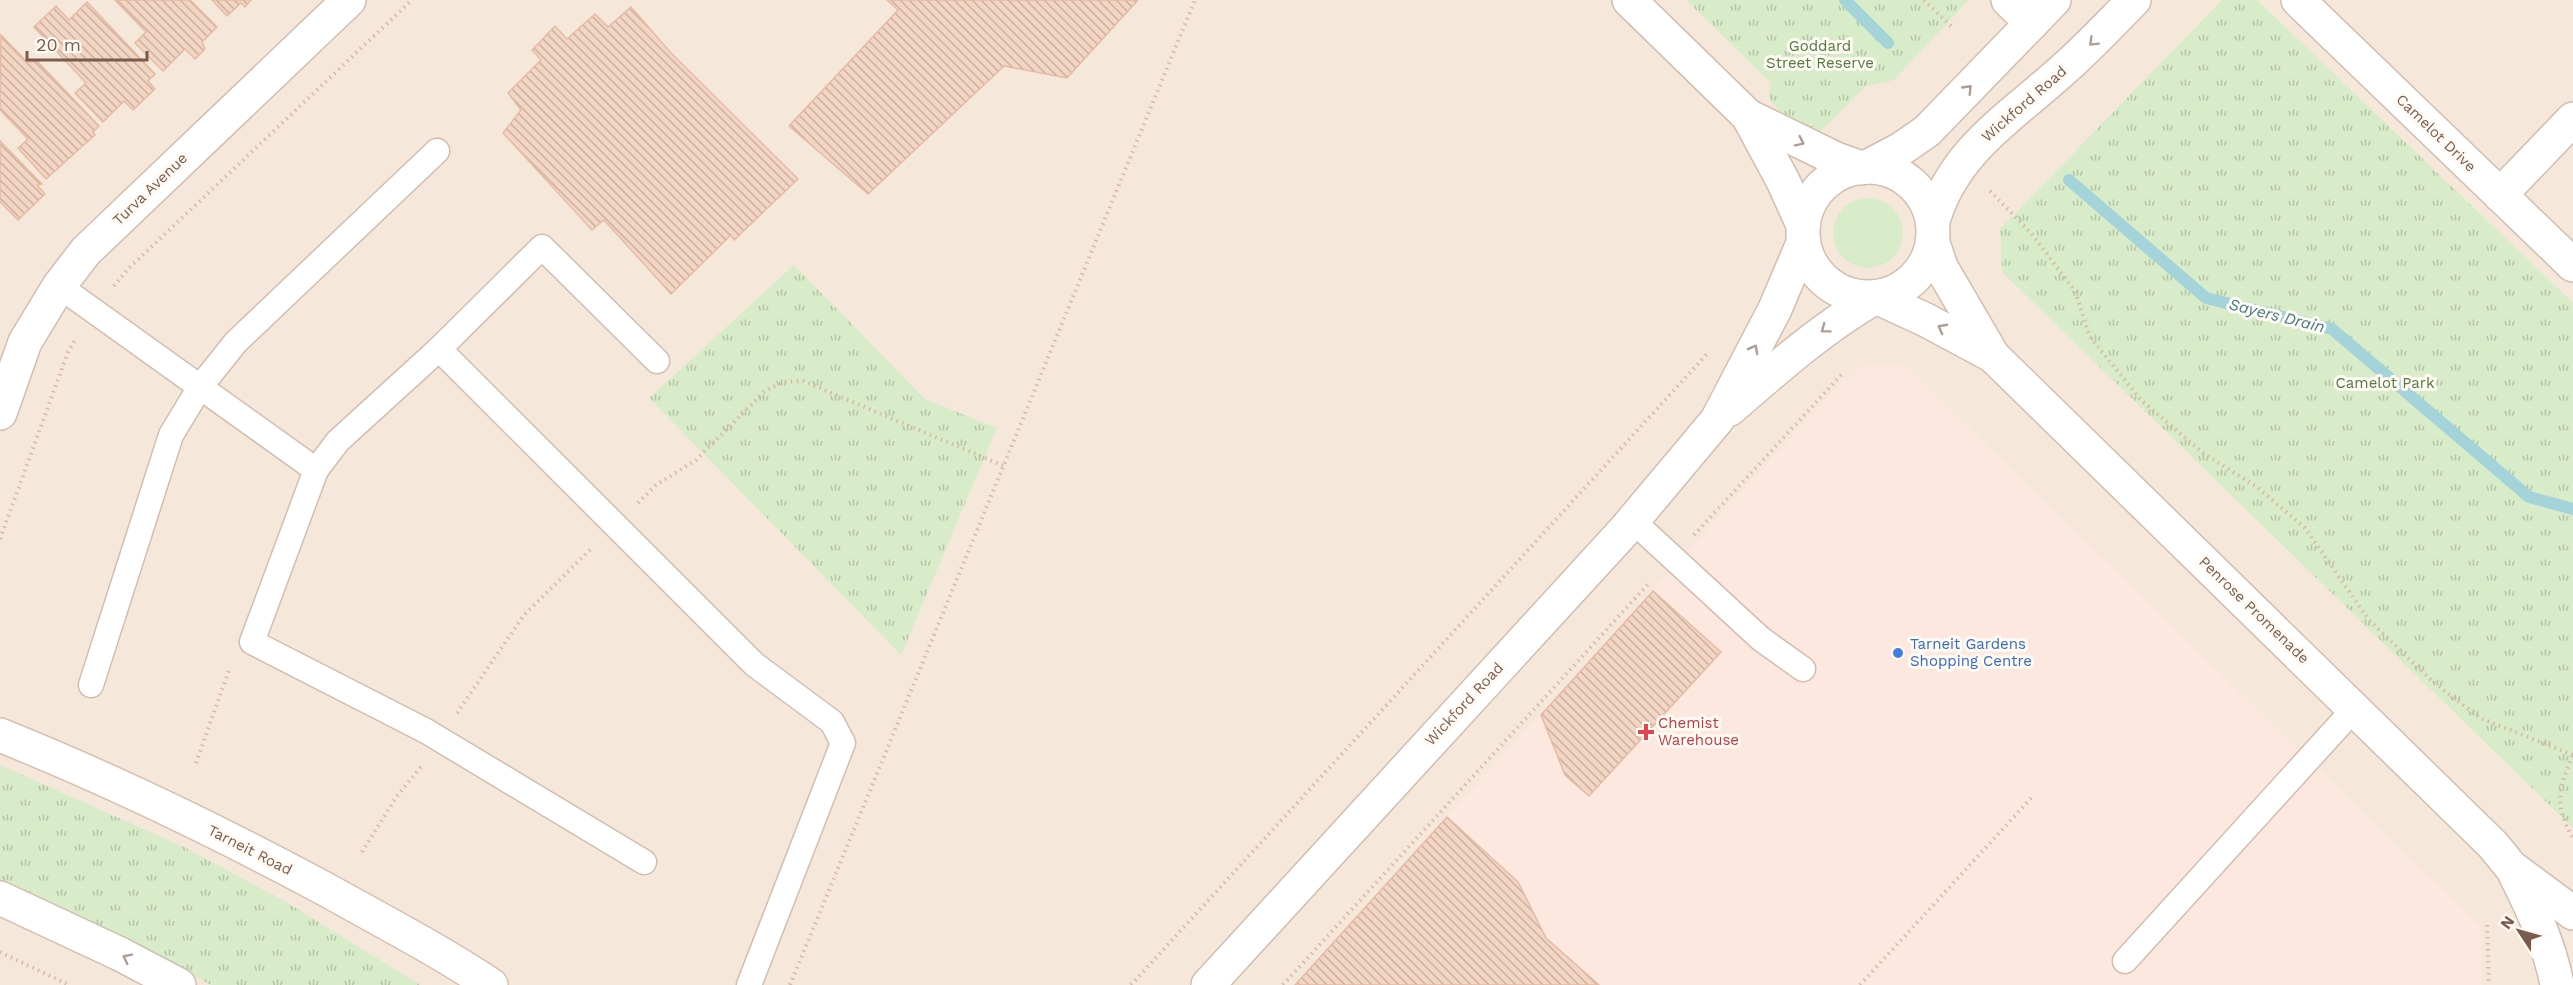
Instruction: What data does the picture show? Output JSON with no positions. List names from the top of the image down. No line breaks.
{"streets":{"street":["Wickford Road","Camelot Drive","Turva Avenue","Penrose Promenade","Tarneit Road"]},"crossings":[["Wickford Road","Penrose Promenade"]],"water":["Sayers Drain"],"parks":["Goddard Street Reserve","Camelot Park"],"places":{"other":["Tarneit Gardens Shopping Centre"],"health":["Chemist Warehouse"]},"scale_bar":"20 m","north":"top left"}
